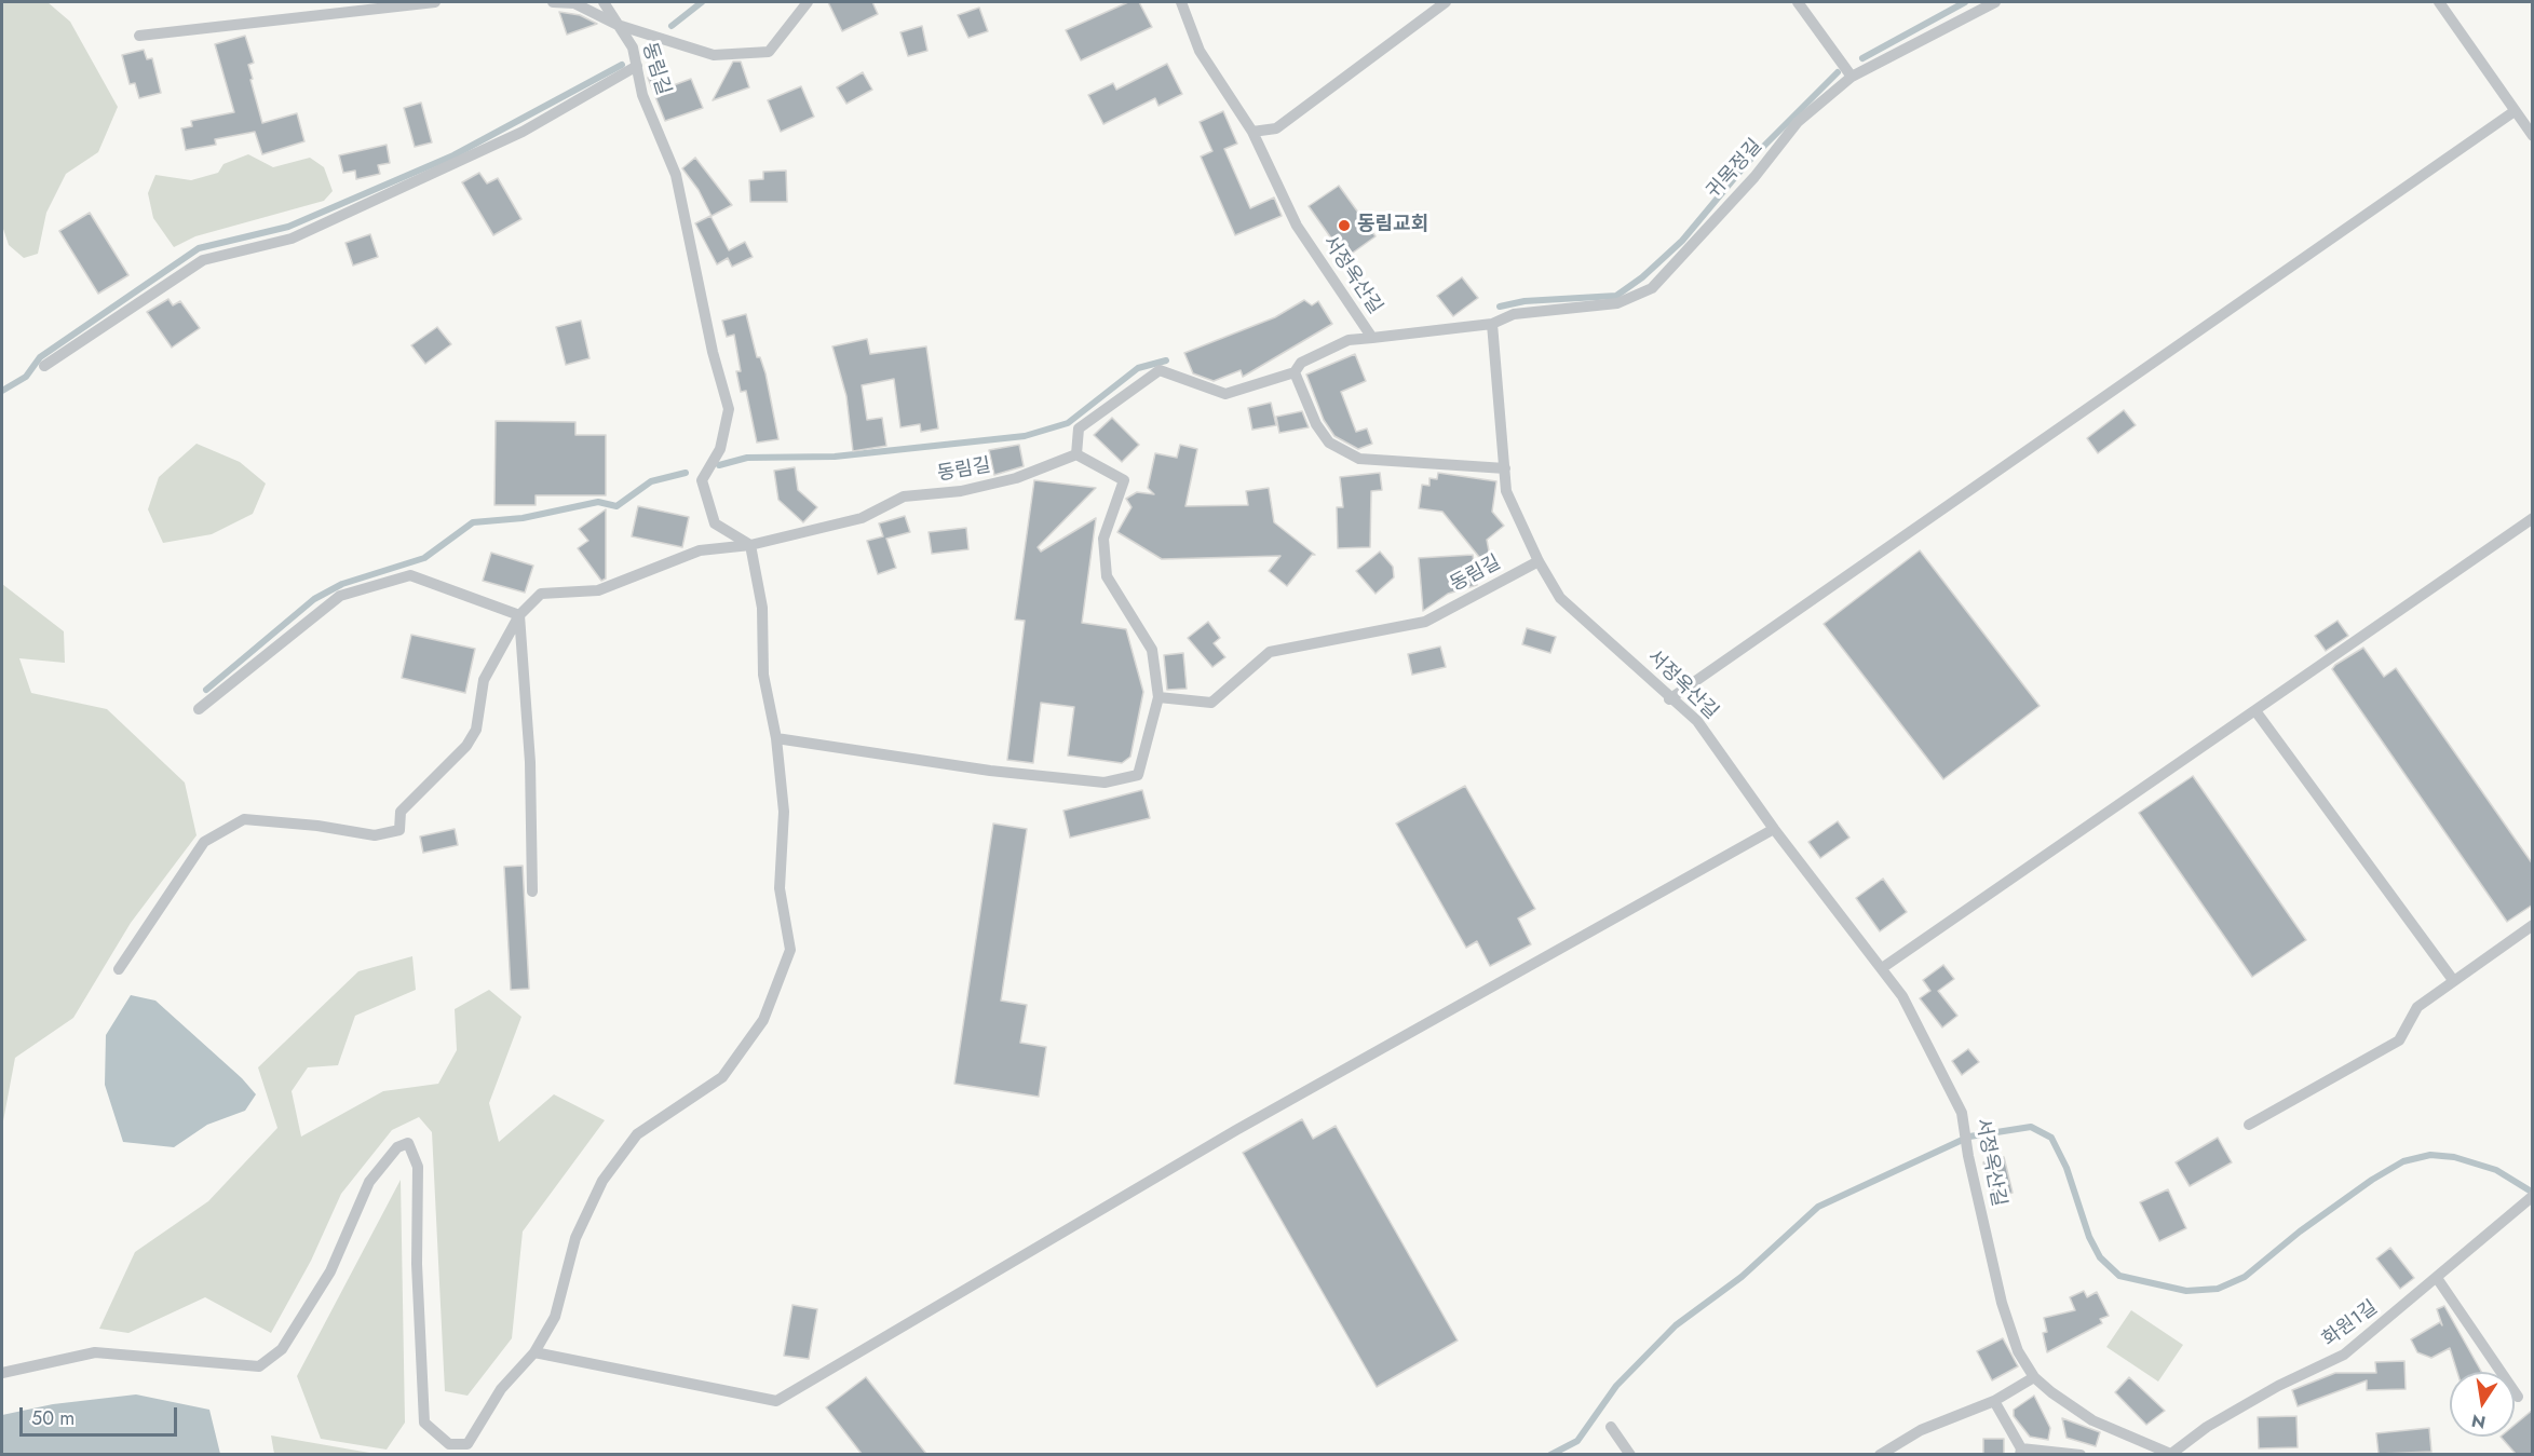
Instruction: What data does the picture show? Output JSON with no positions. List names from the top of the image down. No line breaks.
{"streets":{"lane":["동림길","귀목정길","서정옥산길","화원1길"]},"crossings":[["동림길","서정옥산길"],["귀목정길","서정옥산길"],["서정옥산길","화원1길"]],"places":["동림교회"],"scale_bar":"50 m","north":"bottom"}
